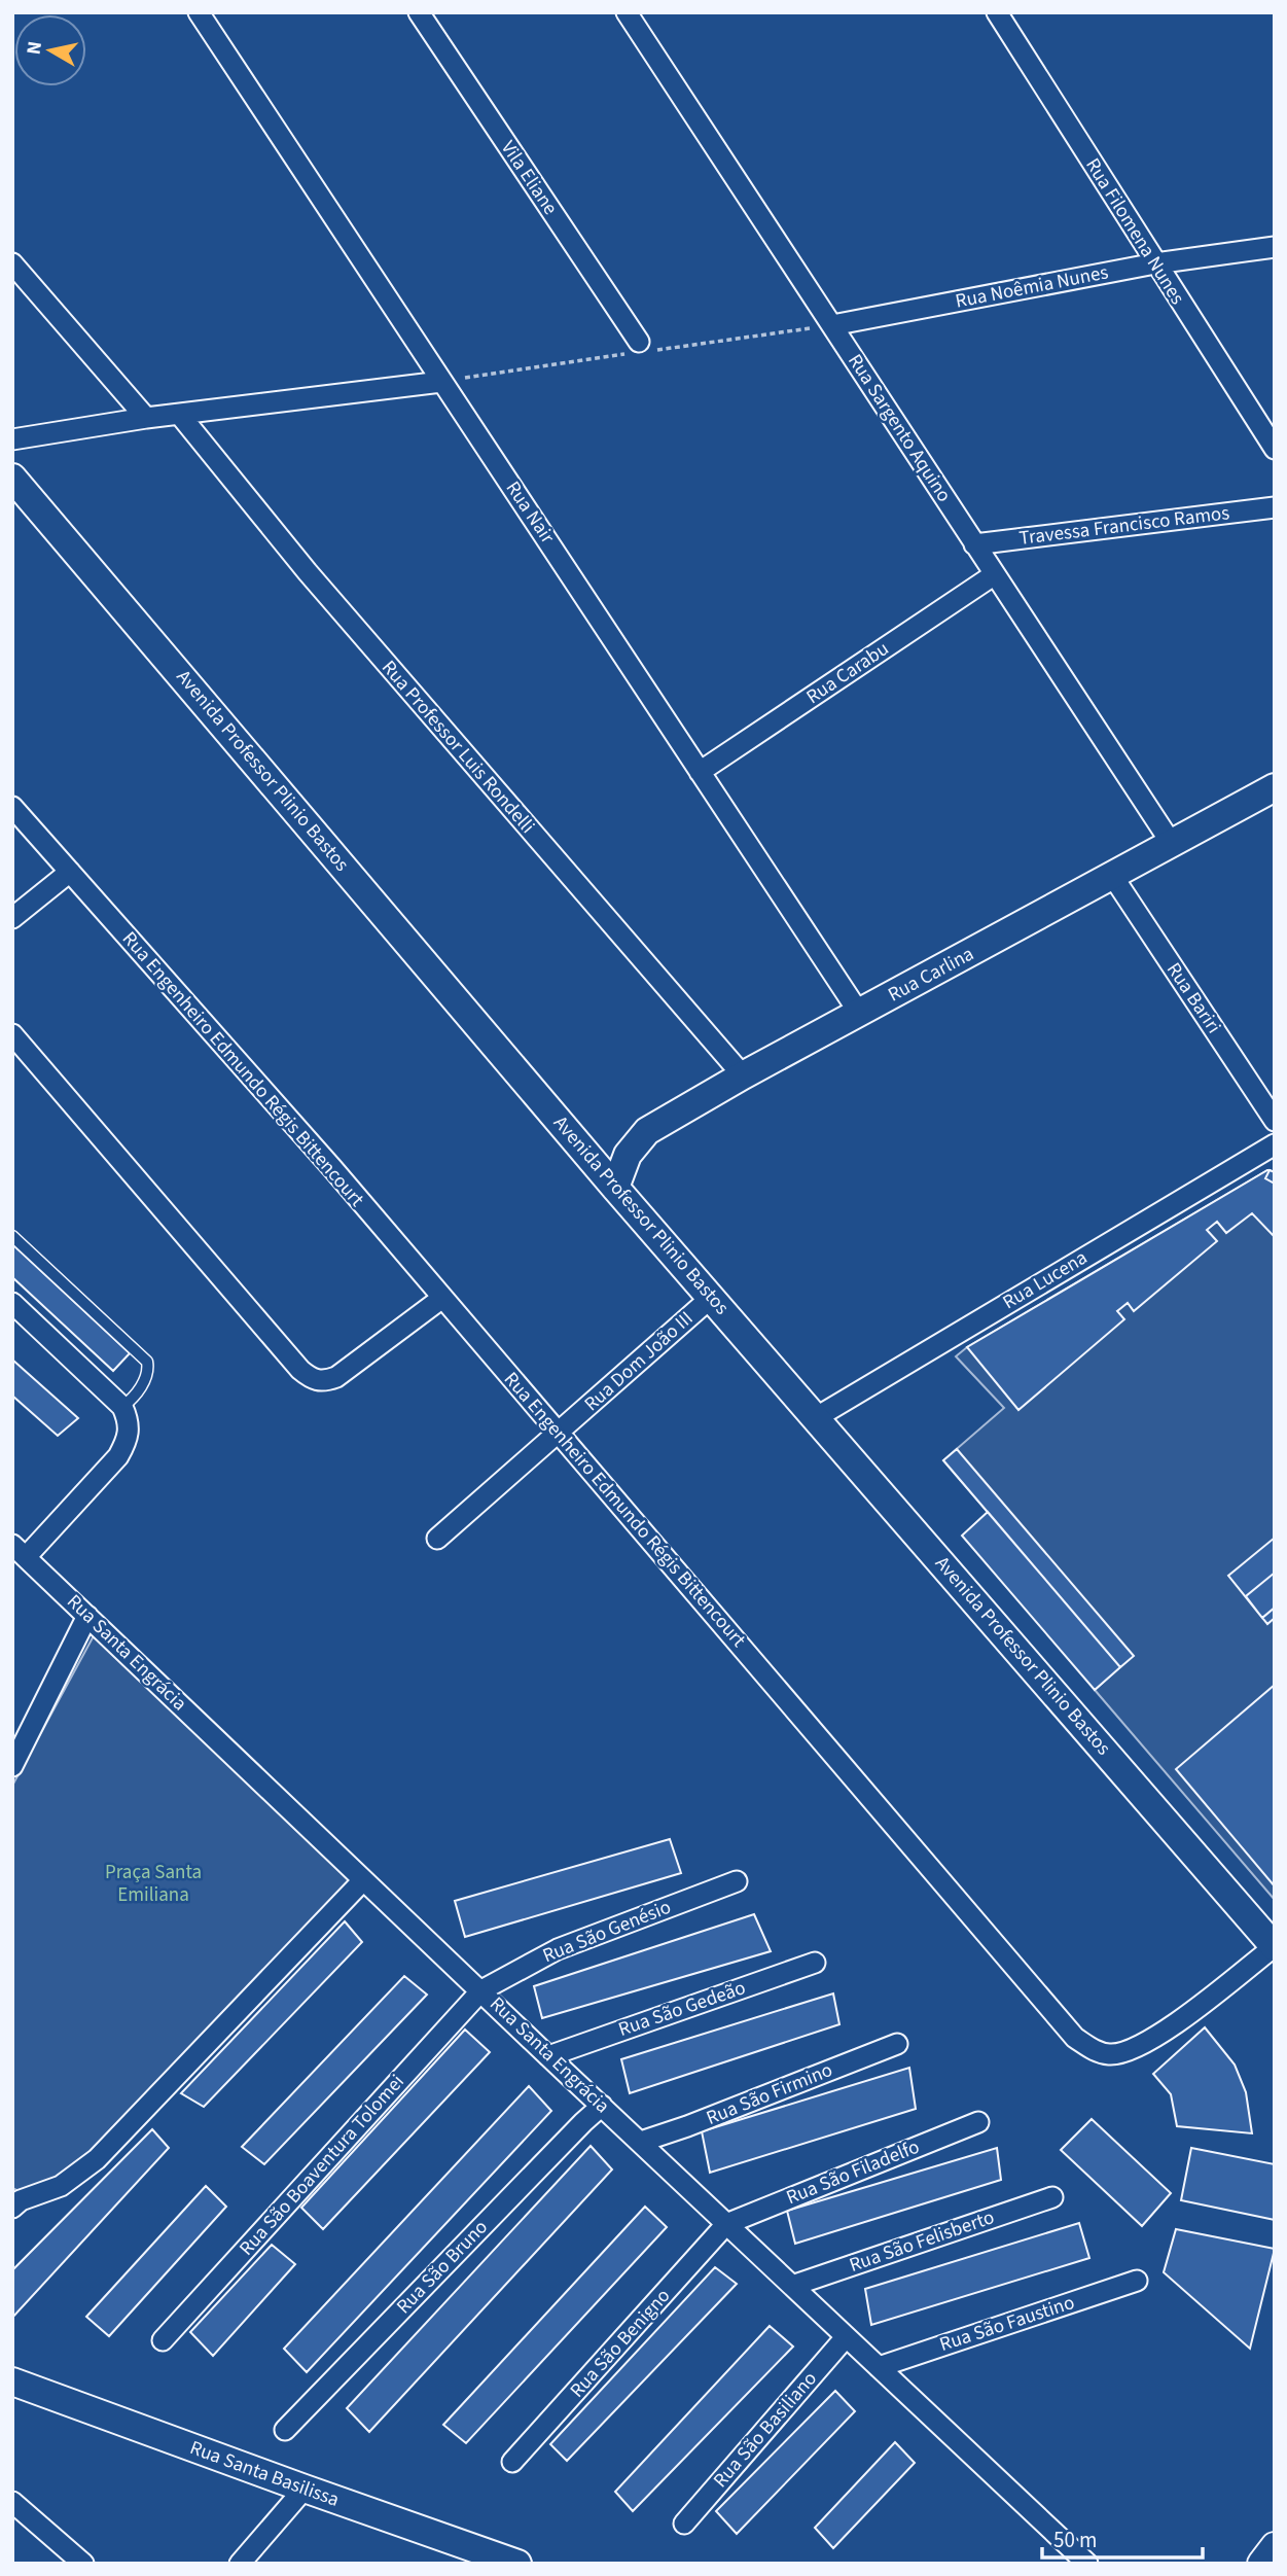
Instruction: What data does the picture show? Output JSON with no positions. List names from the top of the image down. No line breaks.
{"streets":{"street":["Vila Eliane","Rua Filomena Nunes","Rua Noêmia Nunes","Rua Sargento Aquino","Rua Nair","Travessa Francisco Ramos","Rua Carabu","Rua Professor Luis Rondelli","Avenida Professor Plinio Bastos","Rua Carlina","Rua Bariri","Rua Engenheiro Edmundo Régis Bittencourt","Rua Lucena","Rua Dom João III","Rua Santa Engrácia","Rua São Genésio","Rua São Gedeão","Rua São Firmino","Rua São Boaventura Tolomei","Rua São Filadelfo","Rua São Felisberto","Rua São Bruno","Rua São Faustino","Rua São Benigno","Rua São Basiliano","Rua Santa Basilissa"]},"crossings":[["Rua Filomena Nunes","Rua Noêmia Nunes"],["Rua Noêmia Nunes","Rua Sargento Aquino"],["Rua Sargento Aquino","Travessa Francisco Ramos"],["Rua Sargento Aquino","Rua Carabu"],["Rua Sargento Aquino","Rua Carlina"],["Rua Nair","Rua Carabu"],["Rua Nair","Rua Carlina"],["Rua Professor Luis Rondelli","Rua Carlina"],["Avenida Professor Plinio Bastos","Rua Carlina"],["Avenida Professor Plinio Bastos","Rua Engenheiro Edmundo Régis Bittencourt"],["Avenida Professor Plinio Bastos","Rua Lucena"],["Avenida Professor Plinio Bastos","Rua Dom João III"],["Rua Carlina","Rua Bariri"],["Rua Engenheiro Edmundo Régis Bittencourt","Rua Dom João III"],["Rua Santa Engrácia","Rua São Genésio"],["Rua Santa Engrácia","Rua São Gedeão"],["Rua Santa Engrácia","Rua São Firmino"],["Rua Santa Engrácia","Rua São Boaventura Tolomei"],["Rua Santa Engrácia","Rua São Filadelfo"],["Rua Santa Engrácia","Rua São Felisberto"],["Rua Santa Engrácia","Rua São Bruno"],["Rua Santa Engrácia","Rua São Faustino"],["Rua Santa Engrácia","Rua São Benigno"],["Rua Santa Engrácia","Rua São Basiliano"],["Rua São Genésio","Rua São Boaventura Tolomei"],["Rua São Filadelfo","Rua São Benigno"]],"parks":["Praça Santa Emiliana"],"scale_bar":"50 m","north":"left"}
